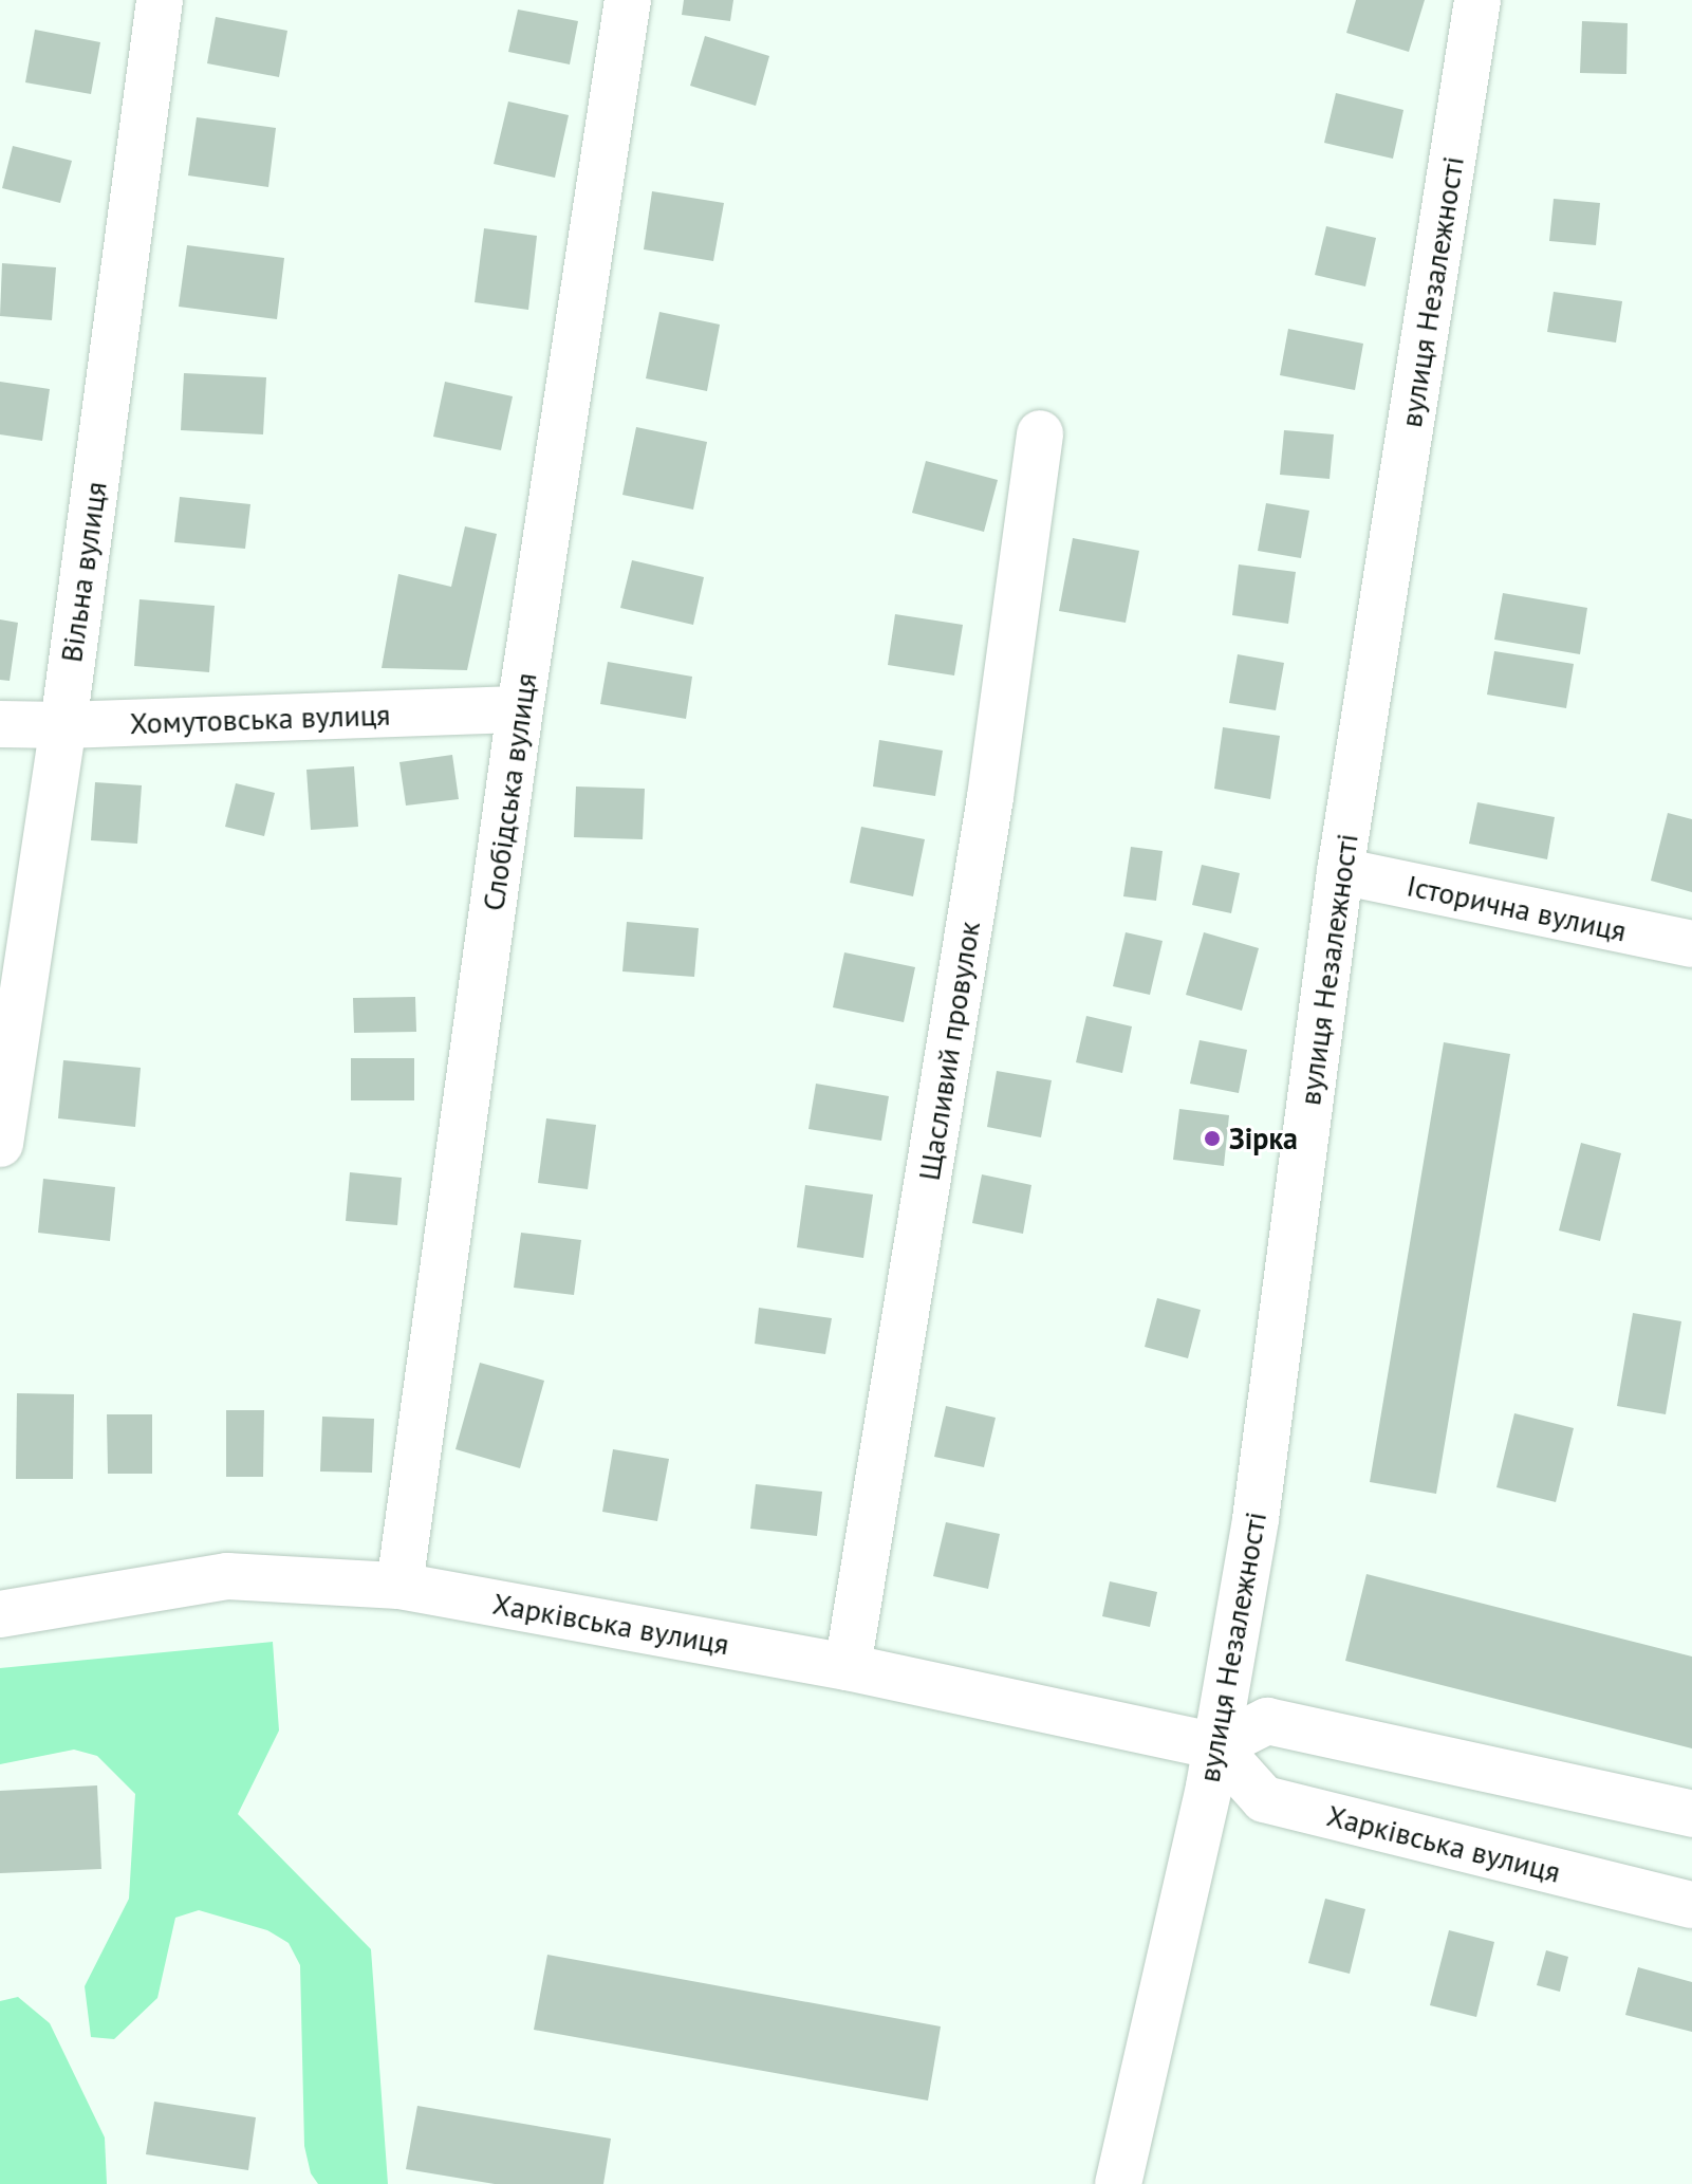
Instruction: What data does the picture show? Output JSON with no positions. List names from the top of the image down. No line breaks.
{"streets":{"street":["вулиця Незалежності","Вільна вулиця","Хомутовська вулиця","Слобідська вулиця","Історична вулиця","Щасливий провулок","Харківська вулиця"]},"crossings":[["вулиця Незалежності","Історична вулиця"],["вулиця Незалежності","Харківська вулиця"],["Вільна вулиця","Хомутовська вулиця"],["Хомутовська вулиця","Слобідська вулиця"],["Слобідська вулиця","Харківська вулиця"],["Щасливий провулок","Харківська вулиця"]],"places":["Зірка"]}
